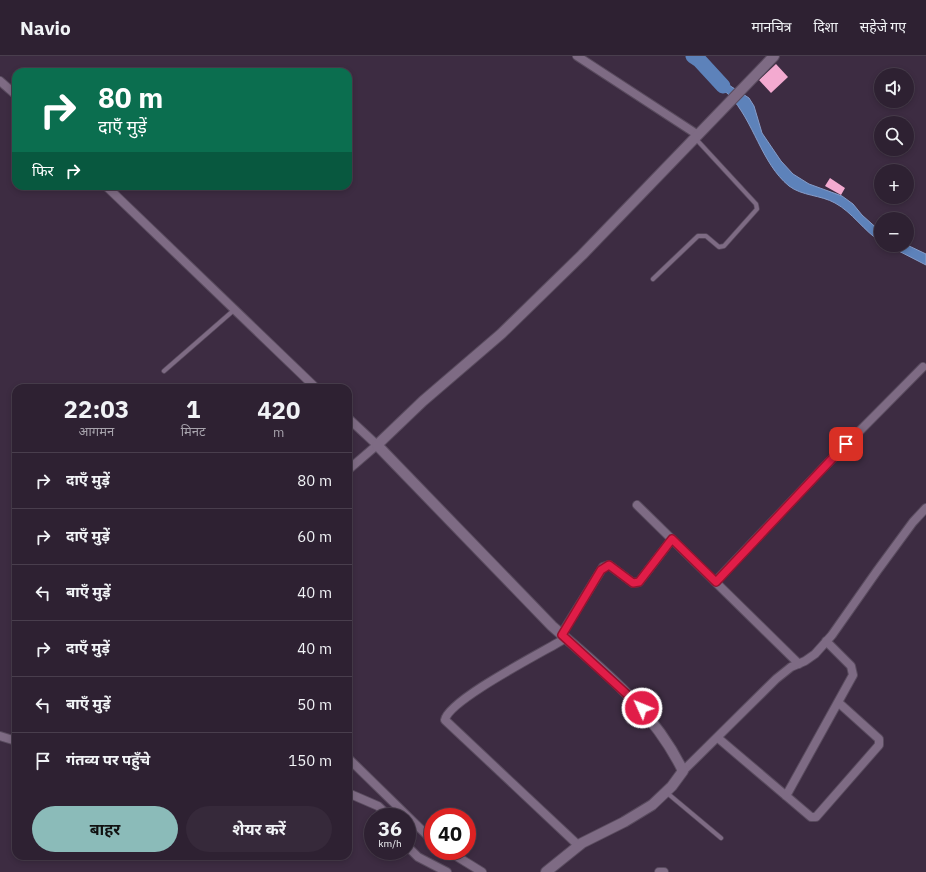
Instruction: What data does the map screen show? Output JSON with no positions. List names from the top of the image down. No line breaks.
{"page":{"header":"Navio","nav":["मानचित्र","दिशा","सहेजे गए"],"map_buttons":["+","−"],"turn":["80 m","दाएँ मुड़ें"],"then":"फिर","eta":["22:03","आगमन","1","मिनट","420","m"],"list":[{"name":"दाएँ मुड़ें","value":"80 m"},{"name":"दाएँ मुड़ें","value":"60 m"},{"name":"बाएँ मुड़ें","value":"40 m"},{"name":"दाएँ मुड़ें","value":"40 m"},{"name":"बाएँ मुड़ें","value":"50 m"},{"name":"गंतव्य पर पहुँचे","value":"150 m"}],"buttons":["बाहर","शेयर करें"],"speed":"36 km/h","limit":"40"}}
